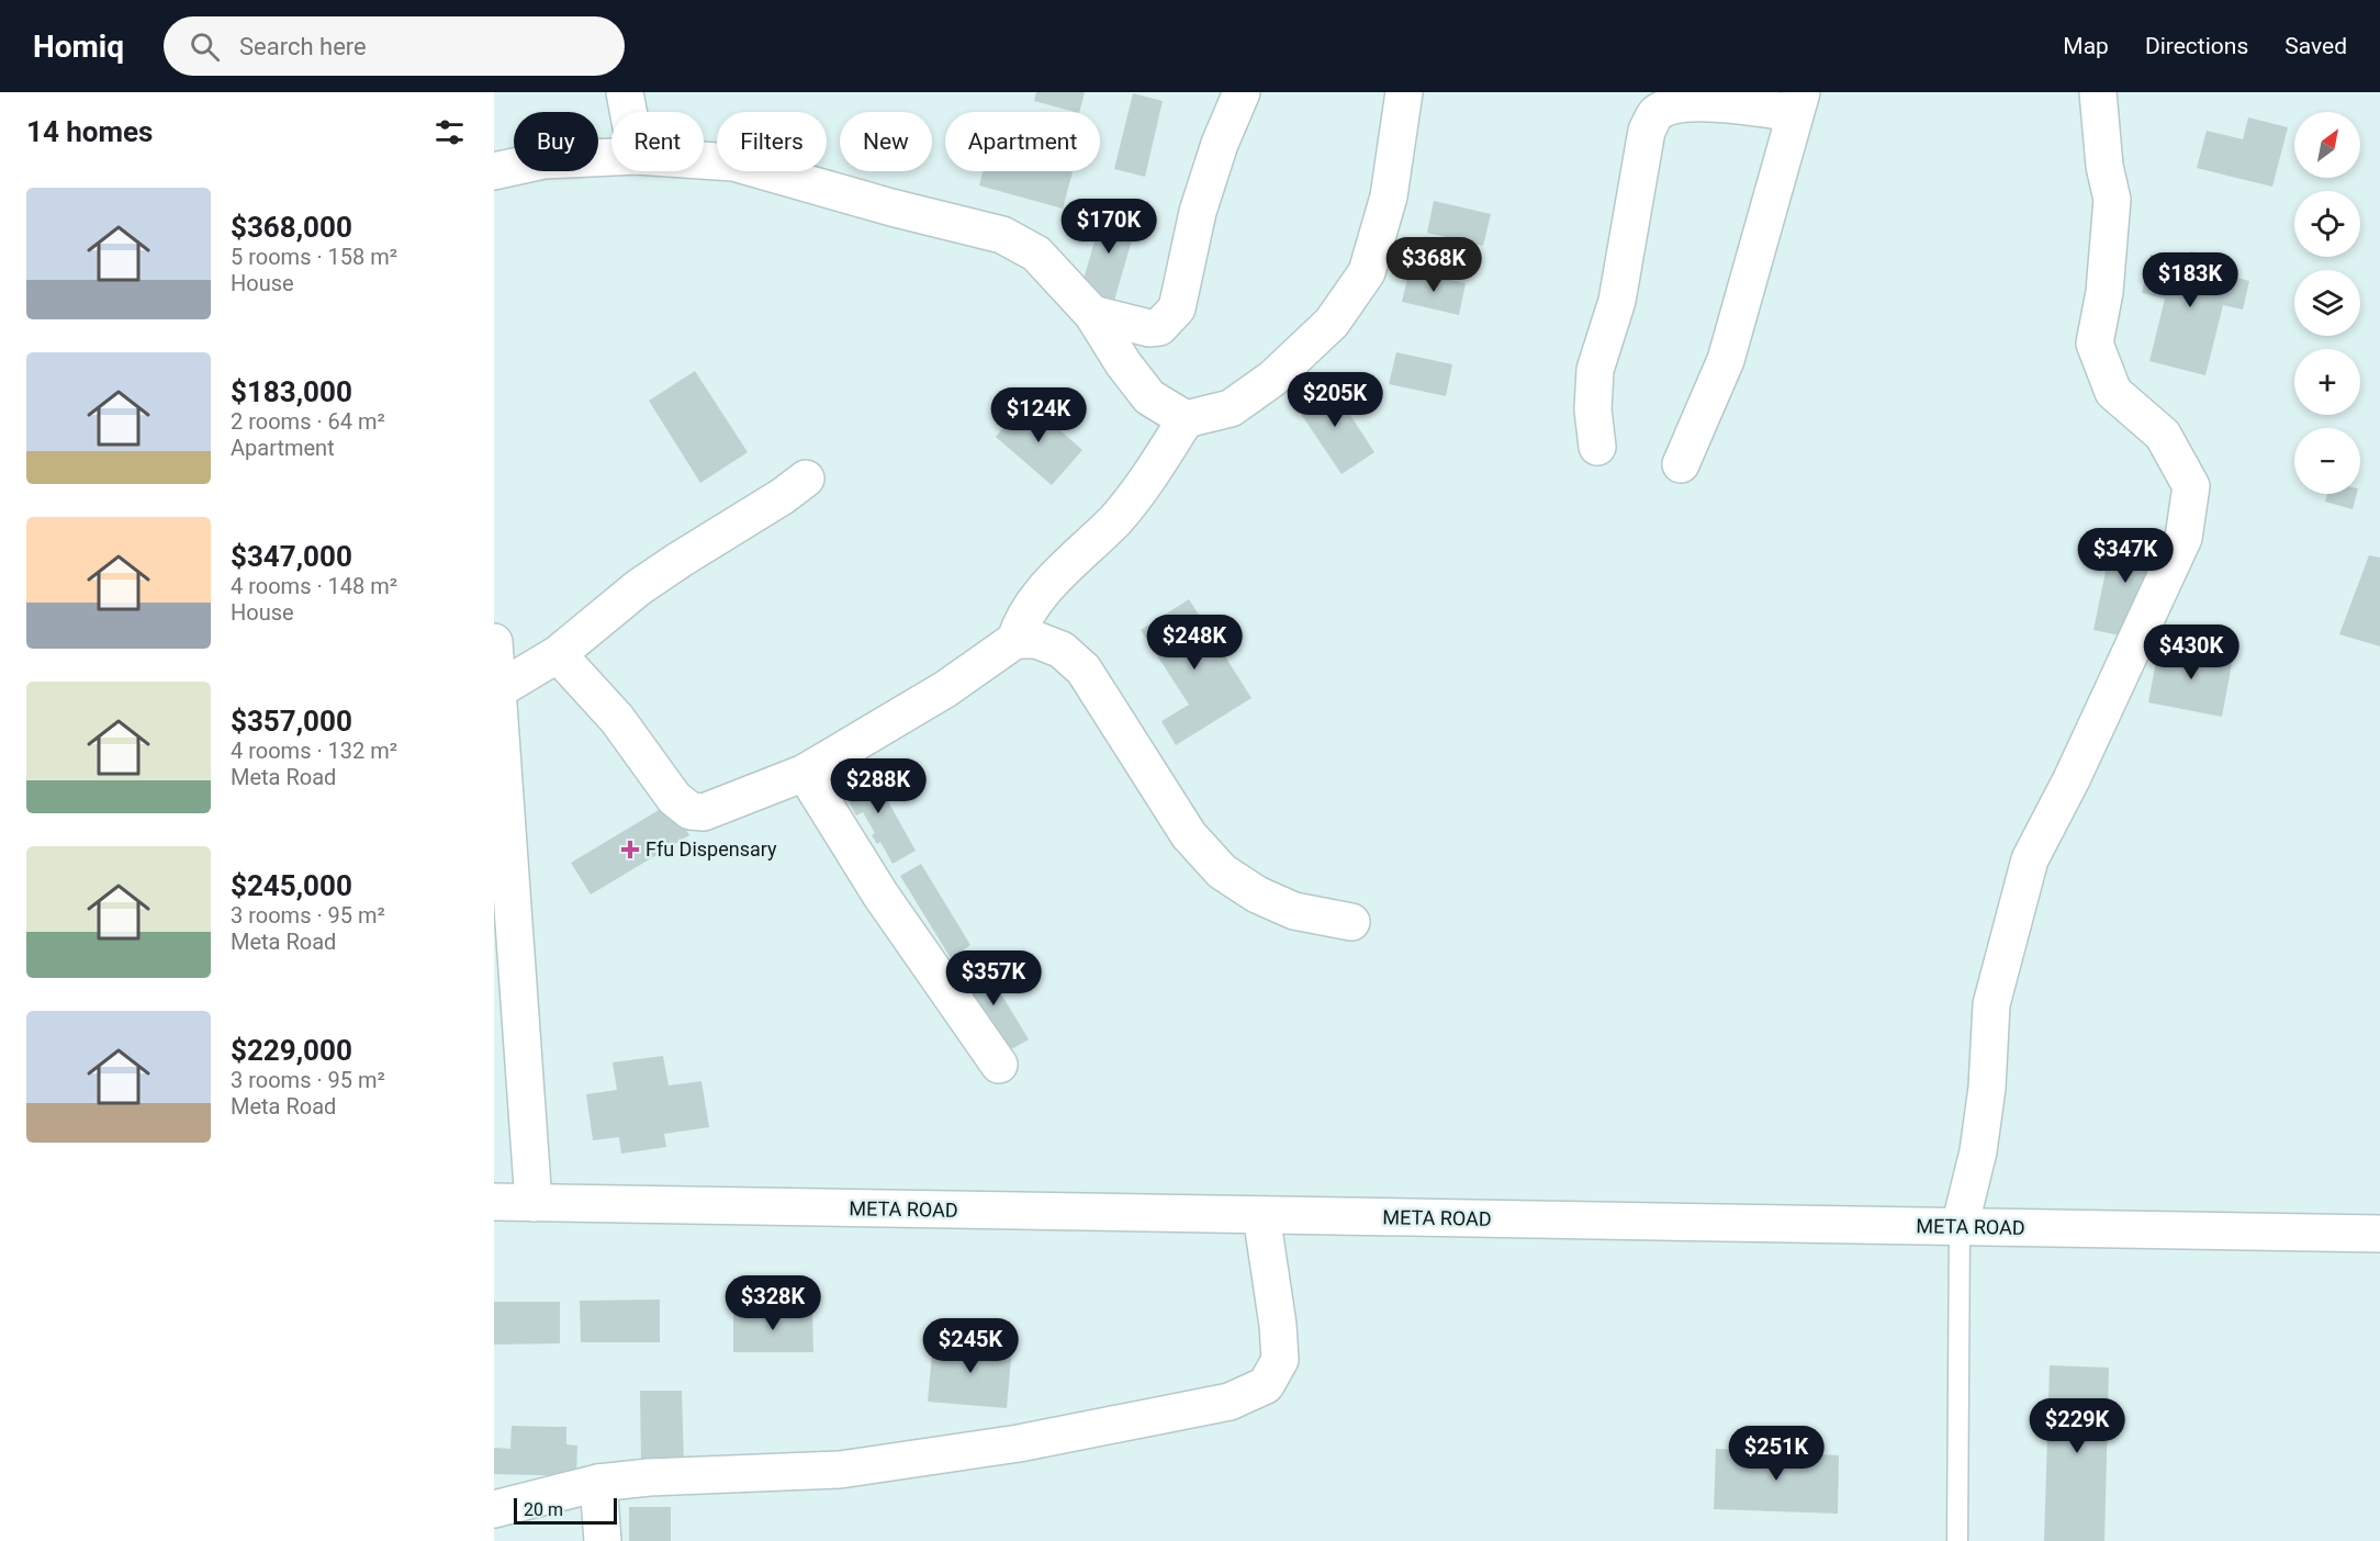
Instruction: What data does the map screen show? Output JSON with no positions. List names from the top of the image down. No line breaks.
{"streets":{"street":["META ROAD"]},"places":{"health":["Ffu Dispensary"]},"scale_bar":"20 m","north":"top right","page":{"header":"Homiq","search":"Search here","nav":["Map","Directions","Saved"],"heading":"14 homes","map_buttons":["+","−"],"chip":["Buy","Rent","Filters","New","Apartment"],"list":[{"name":"$368,000","note":"5 rooms · 158 m² · House"},{"name":"$183,000","note":"2 rooms · 64 m² · Apartment"},{"name":"$347,000","note":"4 rooms · 148 m² · House"},{"name":"$357,000","note":"4 rooms · 132 m² · Meta Road"},{"name":"$245,000","note":"3 rooms · 95 m² · Meta Road"},{"name":"$229,000","note":"3 rooms · 95 m² · Meta Road"}],"price":["$170K","$368K","$183K","$205K","$124K","$347K","$248K","$430K","$288K","$357K","$328K","$245K","$229K","$251K"],"scale":"20 m"}}
